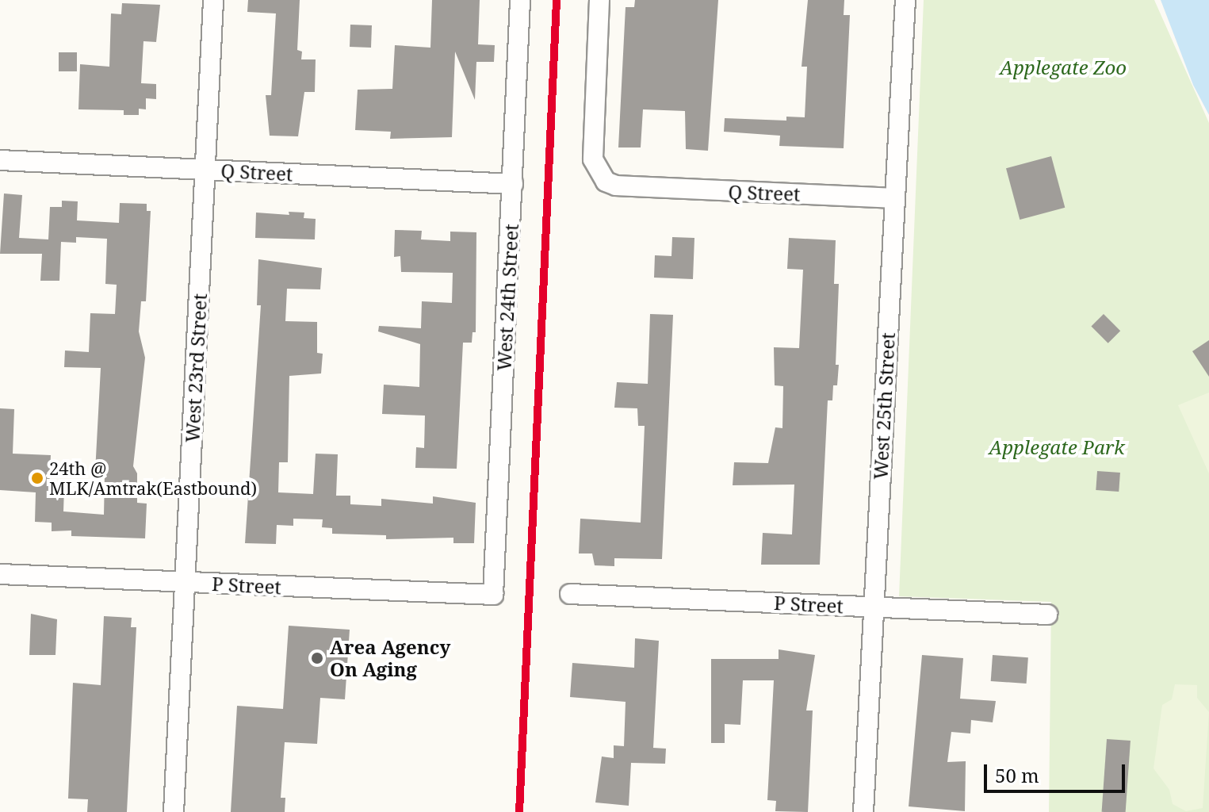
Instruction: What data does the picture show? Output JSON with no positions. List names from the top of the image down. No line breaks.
{"streets":{"street":["Q Street","West 24th Street","West 23rd Street","West 25th Street","P Street"]},"crossings":[["Q Street","West 24th Street"],["Q Street","West 23rd Street"],["Q Street","West 25th Street"],["West 24th Street","P Street"],["West 23rd Street","P Street"],["West 25th Street","P Street"]],"parks":["Applegate Zoo","Applegate Park"],"places":["24th @ MLK/Amtrak(Eastbound)","Area Agency On Aging"],"scale_bar":"50 m"}
